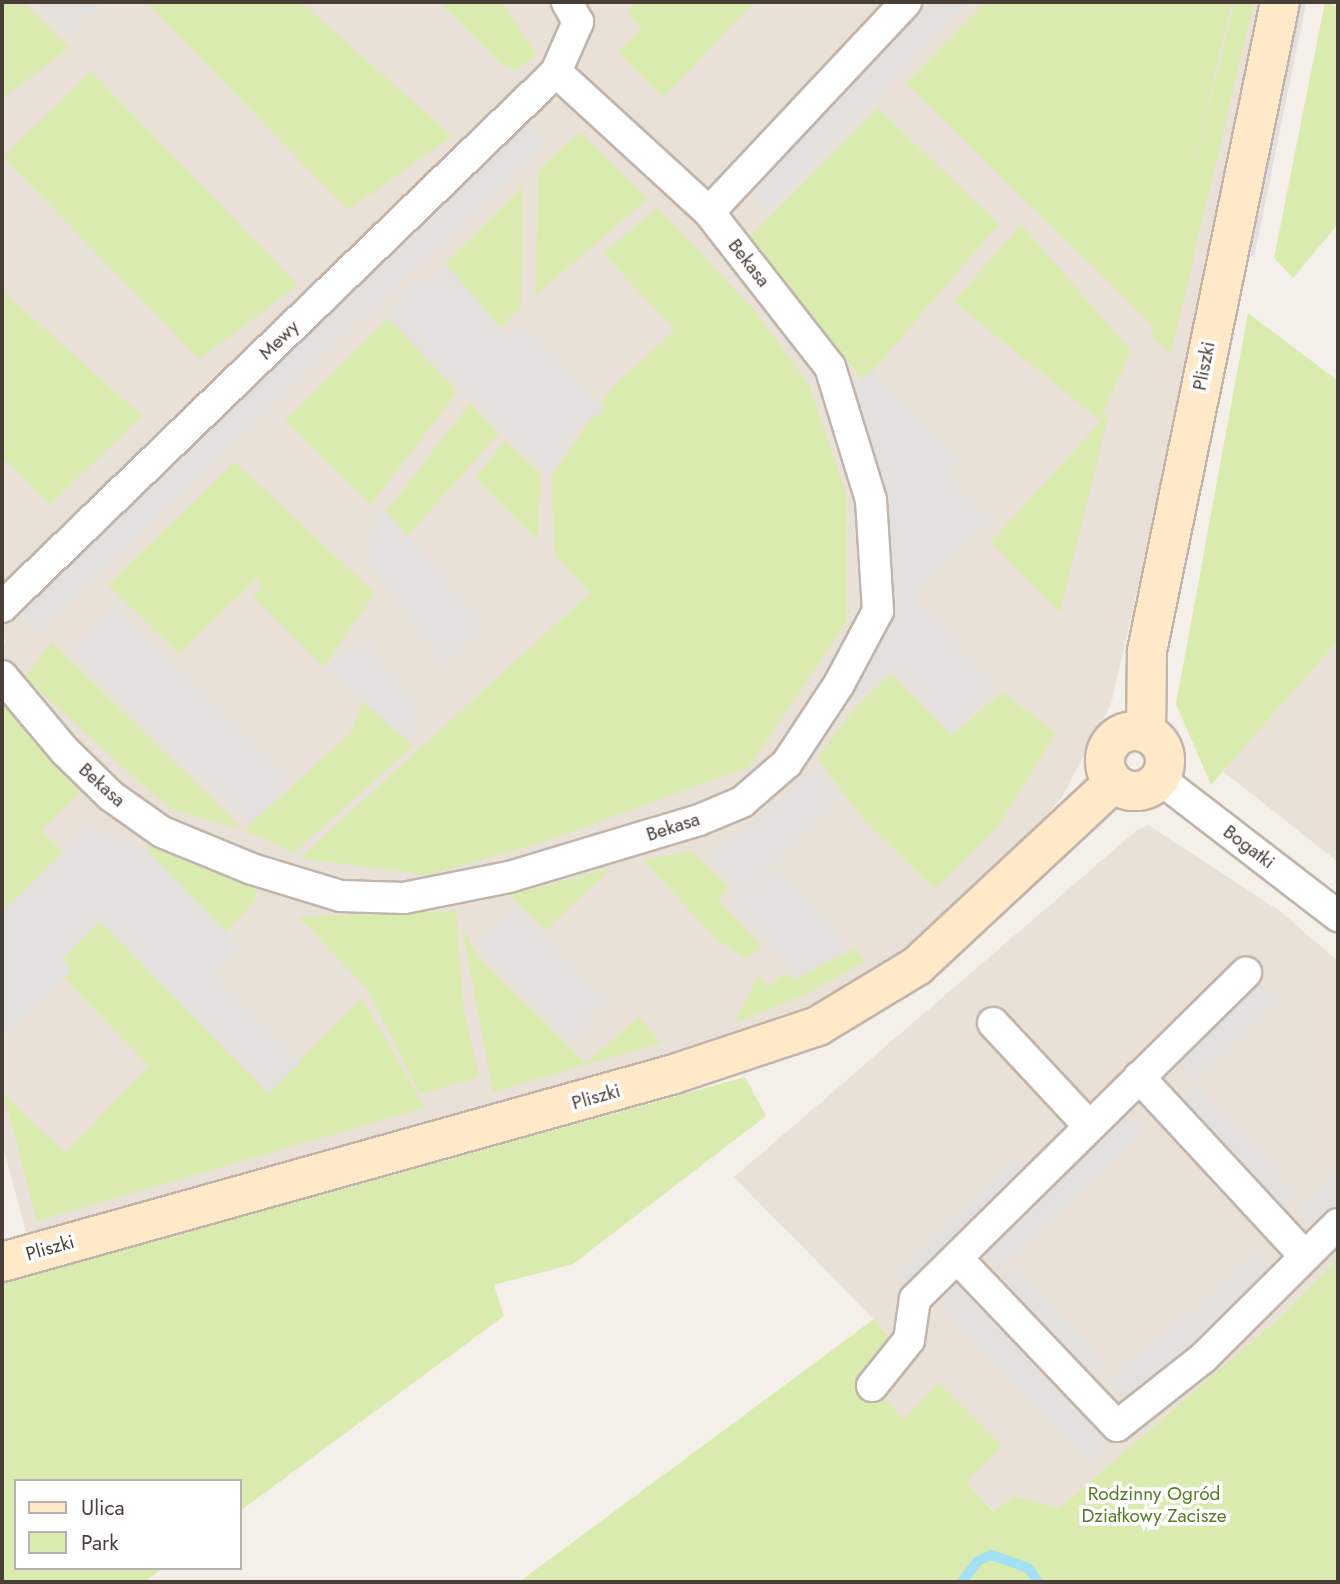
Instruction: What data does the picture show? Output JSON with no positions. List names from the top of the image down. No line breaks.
{"streets":{"street":["Bekasa","Mewy","Pliszki","Bogatki"]},"crossings":[["Bekasa","Mewy"],["Pliszki","Bogatki"]],"parks":["Rodzinny Ogród Działkowy Zacisze"],"legend":["Ulica","Park"]}
